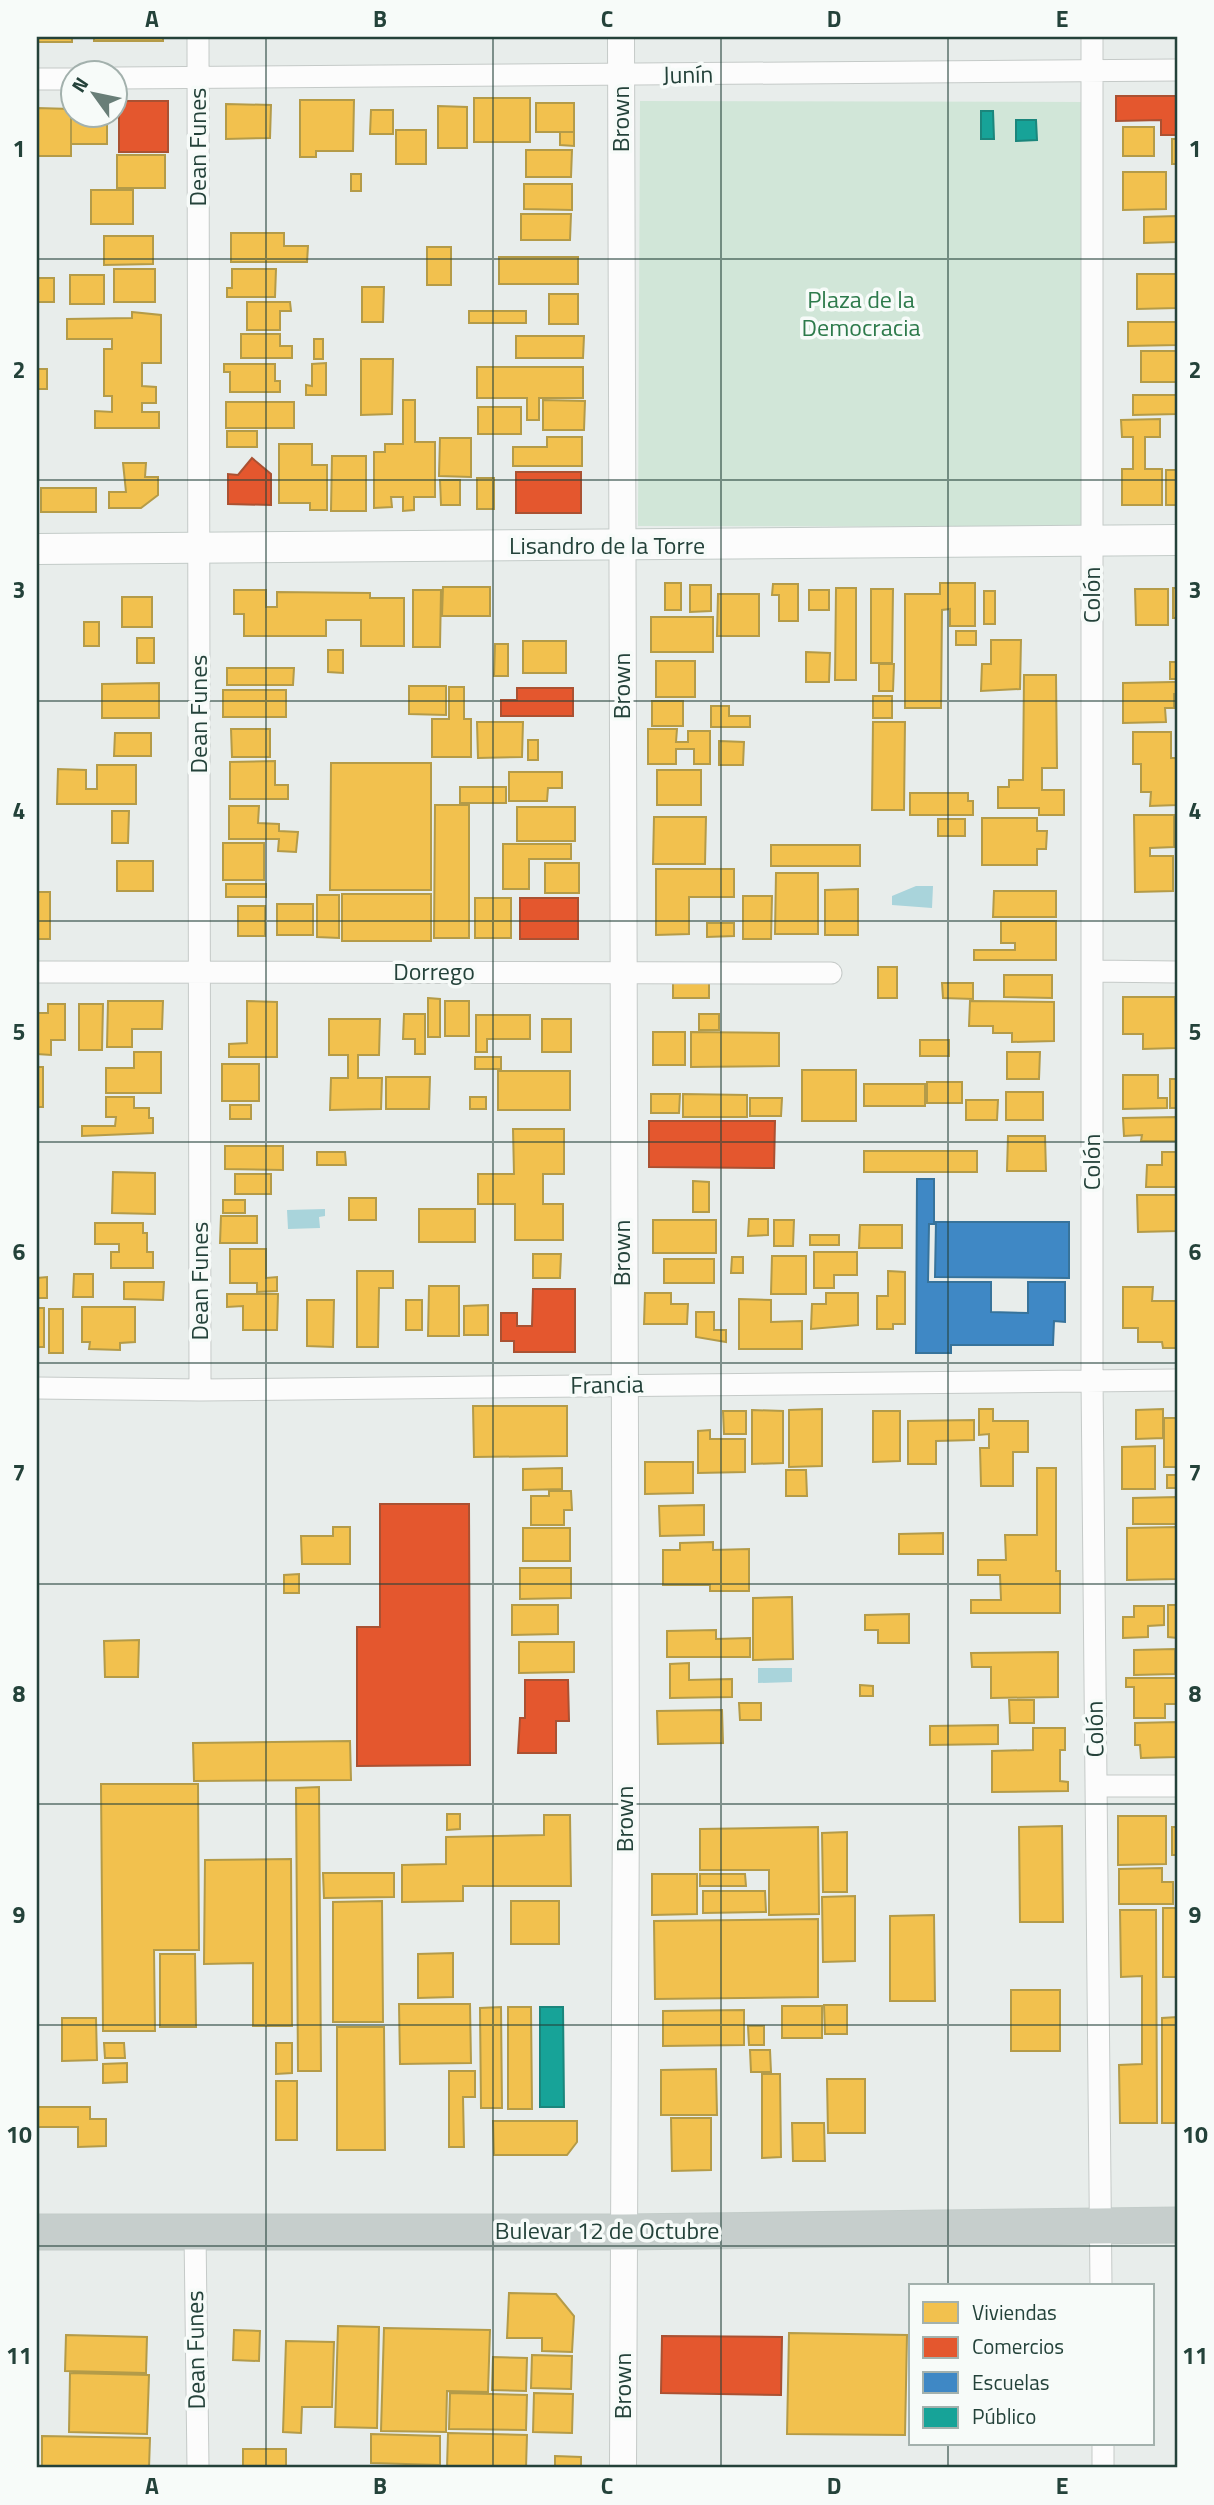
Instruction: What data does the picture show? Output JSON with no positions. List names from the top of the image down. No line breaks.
{"streets":{"highway":["Bulevar 12 de Octubre"],"main road":["Lisandro de la Torre"],"street":["Junín","Brown","Dean Funes","Colón","Dorrego","Francia"]},"crossings":[["Junín","Brown"],["Junín","Dean Funes"],["Junín","Colón"],["Brown","Lisandro de la Torre"],["Brown","Dorrego"],["Brown","Francia"],["Brown","Bulevar 12 de Octubre"],["Dean Funes","Lisandro de la Torre"],["Dean Funes","Dorrego"],["Dean Funes","Francia"],["Dean Funes","Bulevar 12 de Octubre"],["Lisandro de la Torre","Colón"],["Colón","Francia"],["Colón","Bulevar 12 de Octubre"]],"parks":["Plaza de la Democracia"],"legend":["Viviendas","Comercios","Escuelas","Público"],"north":"top left","grid":{"columns":["A","B","C","D","E"],"rows":["1","2","3","4","5","6","7","8","9","10","11"]}}
